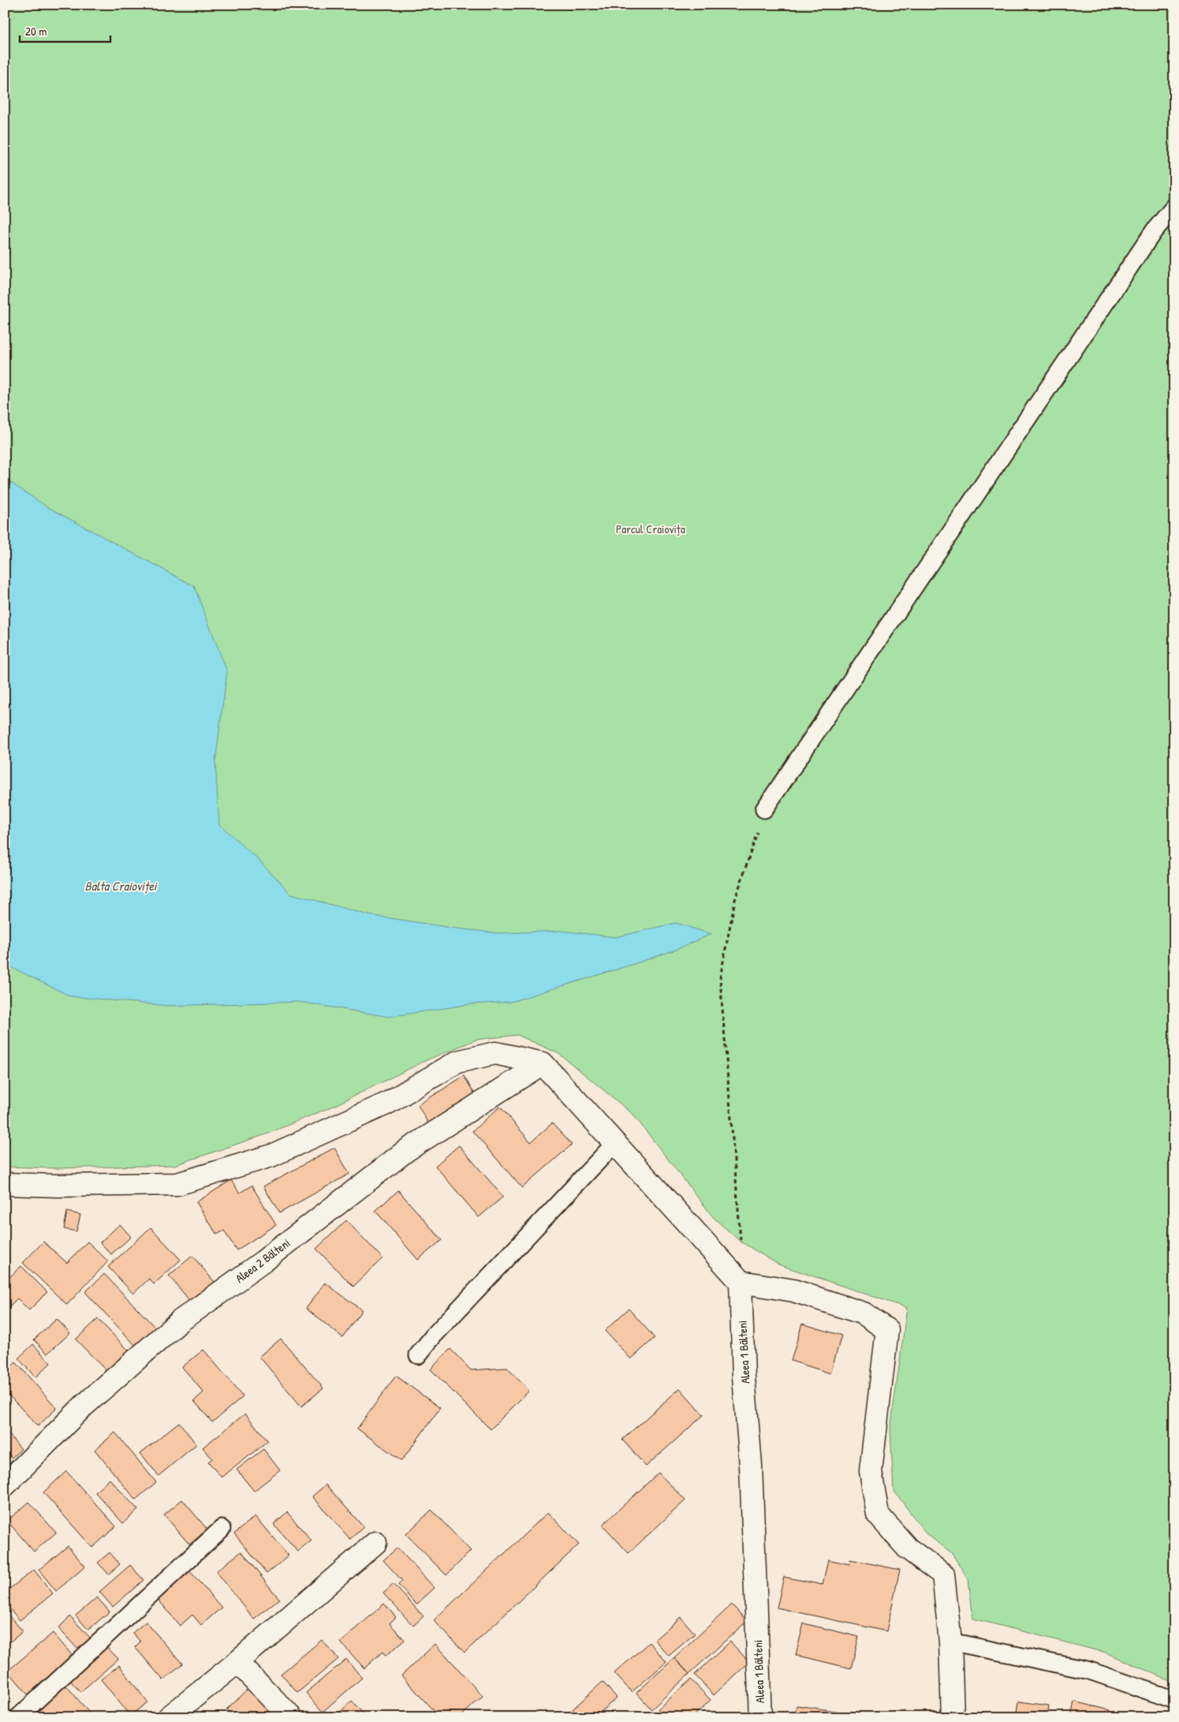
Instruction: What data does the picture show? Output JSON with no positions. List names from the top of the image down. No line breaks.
{"streets":{"street":["Aleea 2 Bâlteni","Aleea 1 Bâlteni"]},"water":["Balta Craioviței"],"parks":["Parcul Craiovița"],"scale_bar":"20 m"}
